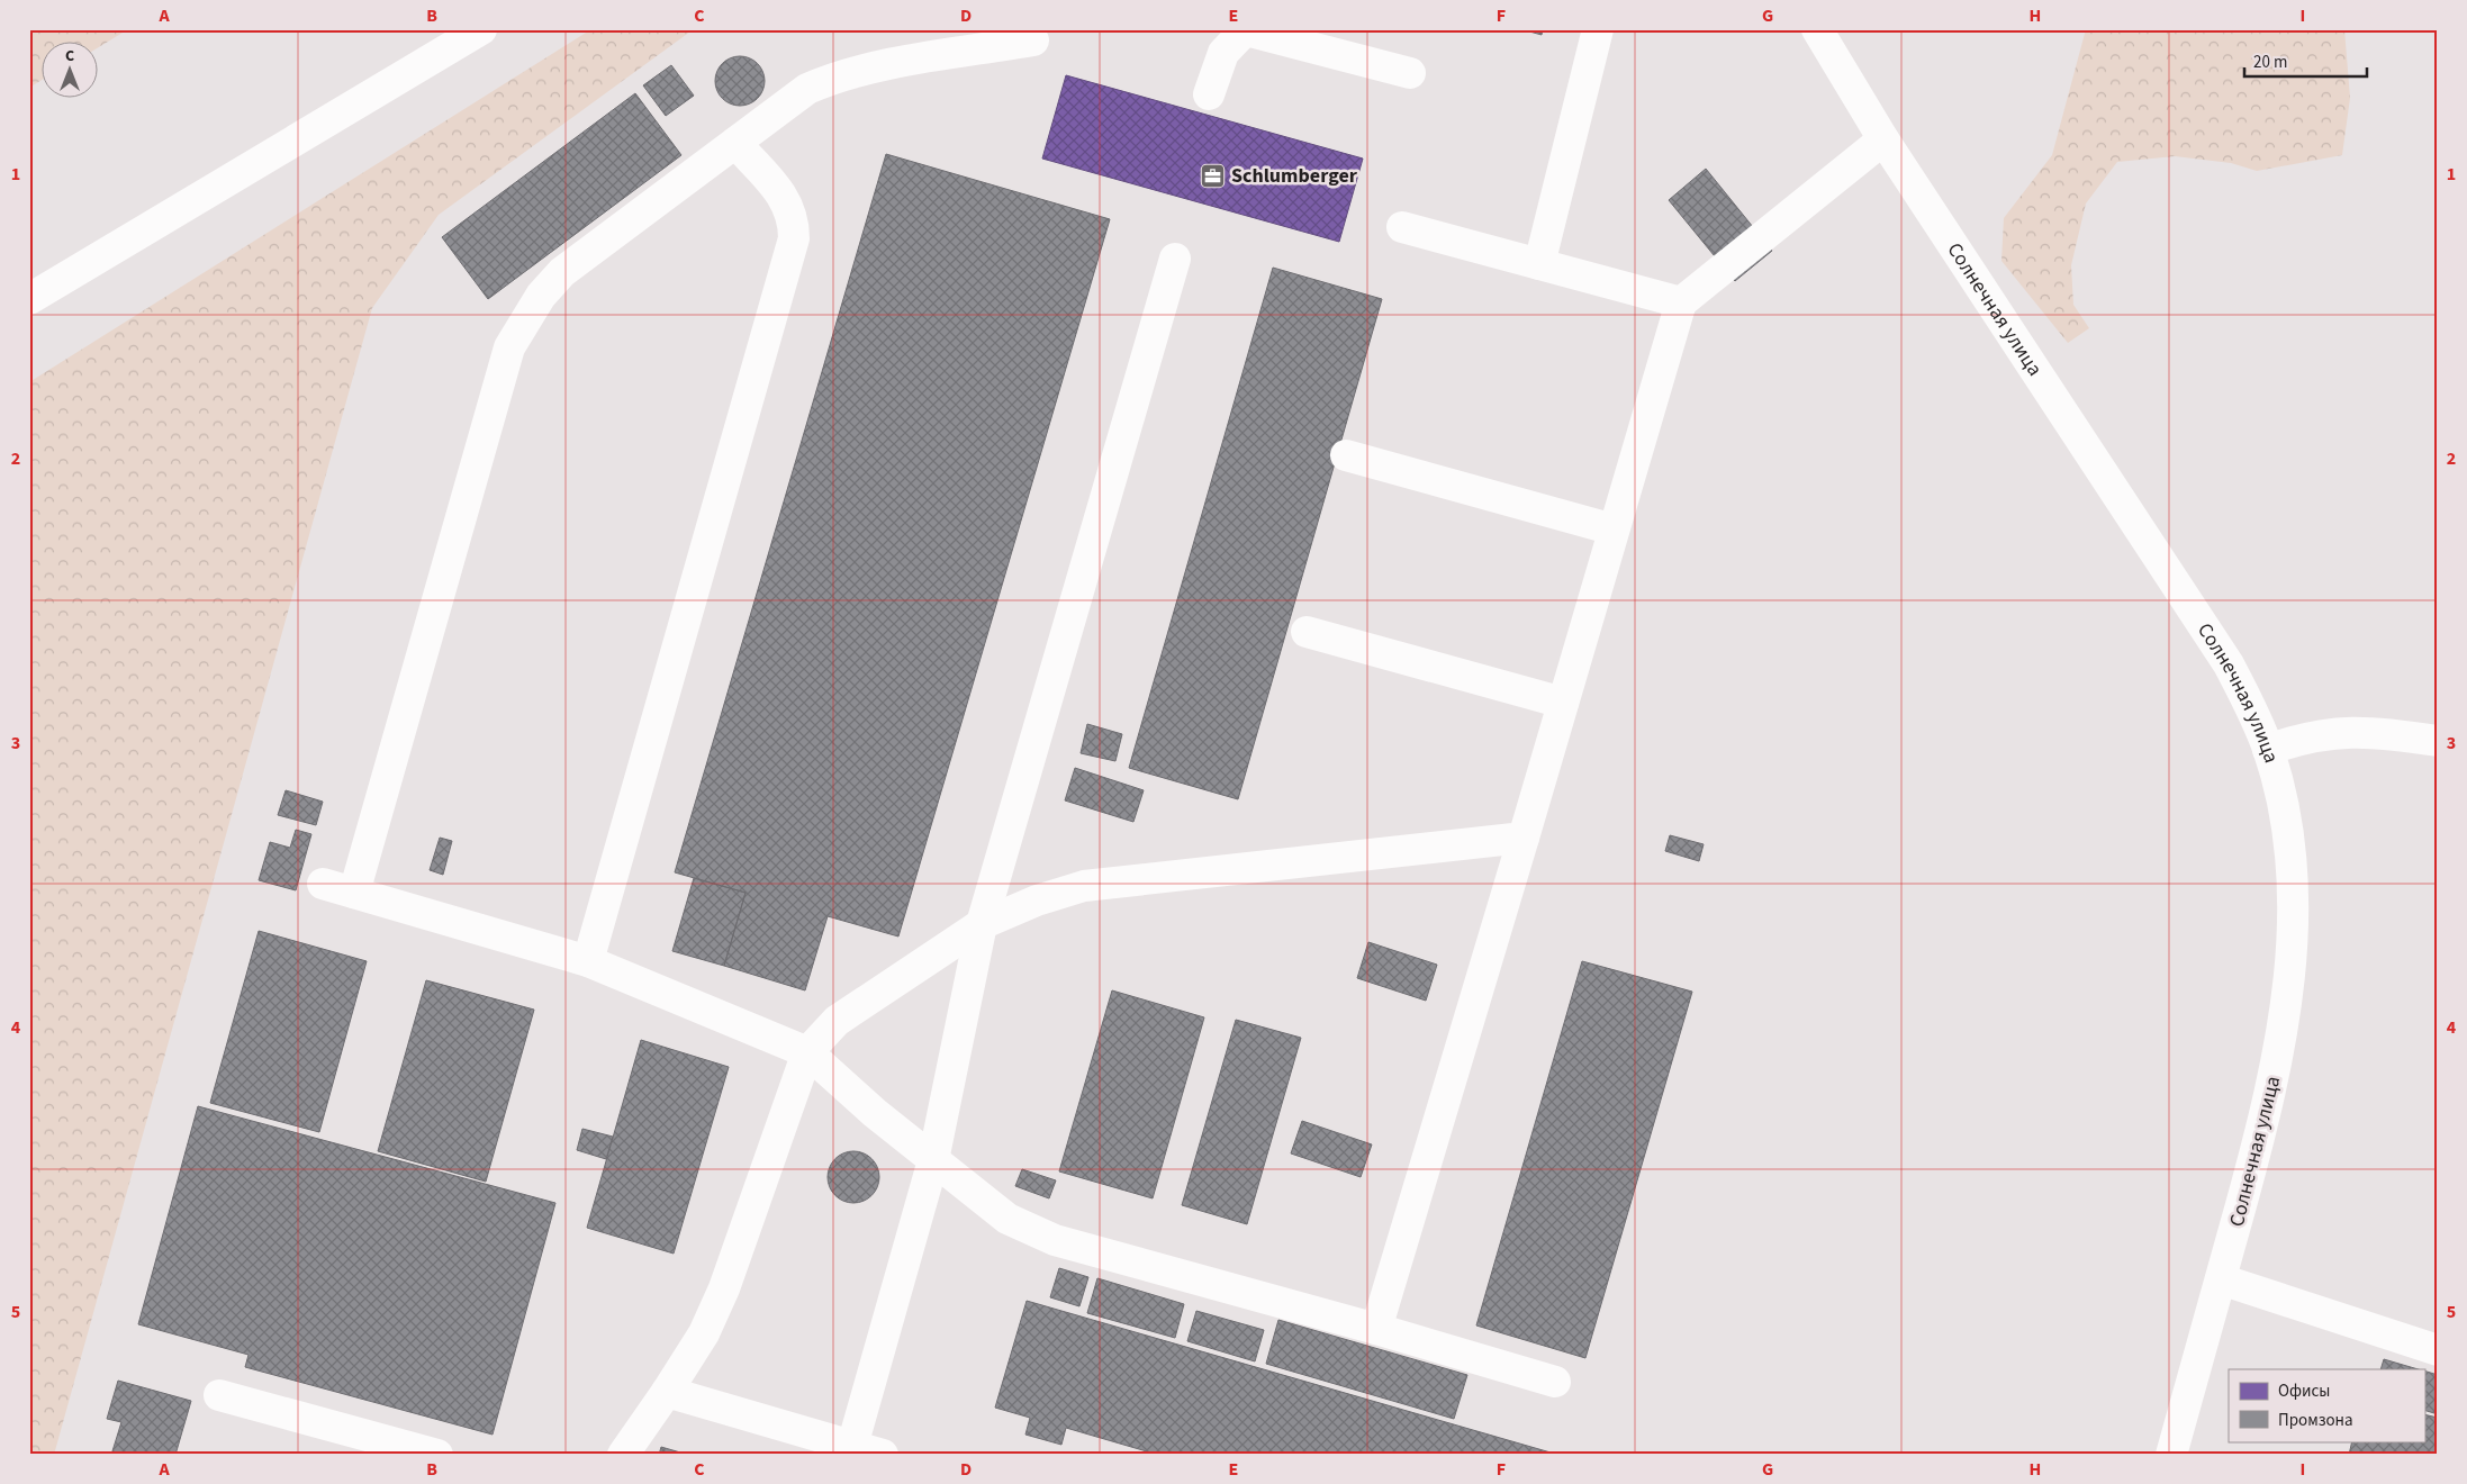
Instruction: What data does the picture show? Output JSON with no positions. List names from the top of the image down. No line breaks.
{"streets":{"street":["Солнечная улица"]},"places":{"office":["Schlumberger"]},"legend":["Офисы","Промзона"],"scale_bar":"20 m","north":"top","grid":{"columns":["A","B","C","D","E","F","G","H","I"],"rows":["1","2","3","4","5"]}}
